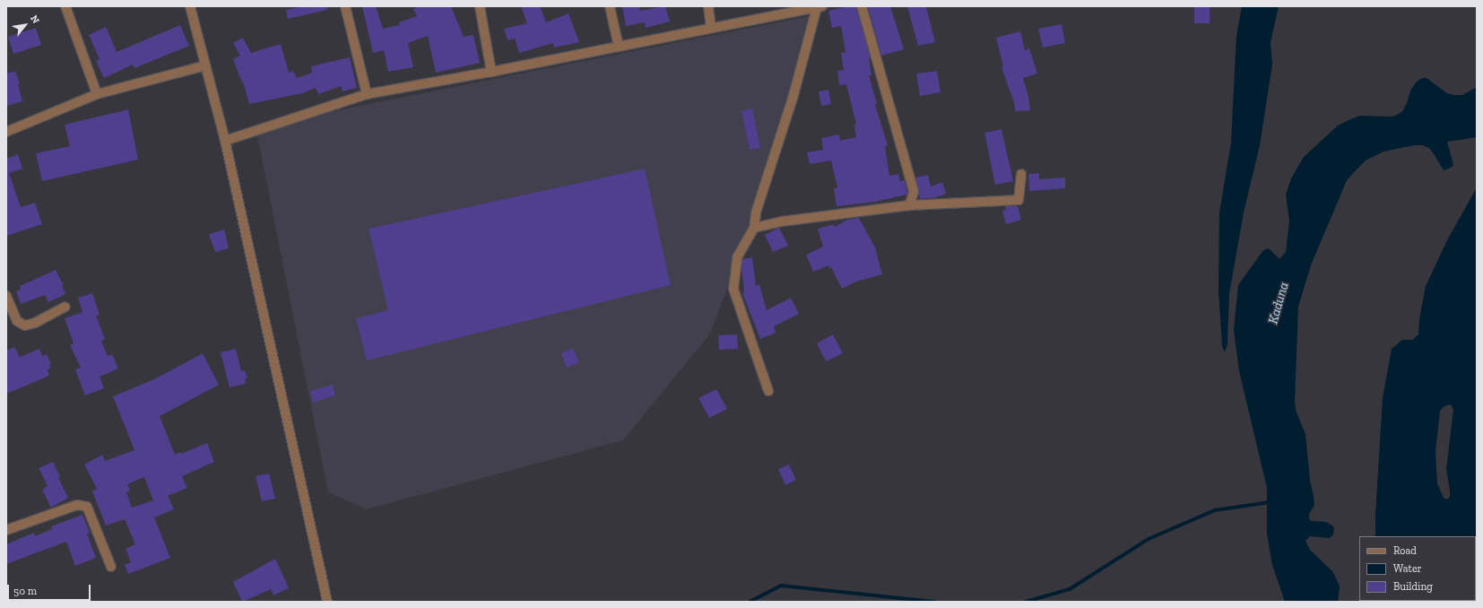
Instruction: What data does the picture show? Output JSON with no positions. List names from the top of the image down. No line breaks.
{"water":["Kaduna"],"legend":["Road","Water","Building"],"scale_bar":"50 m","north":"top right"}
